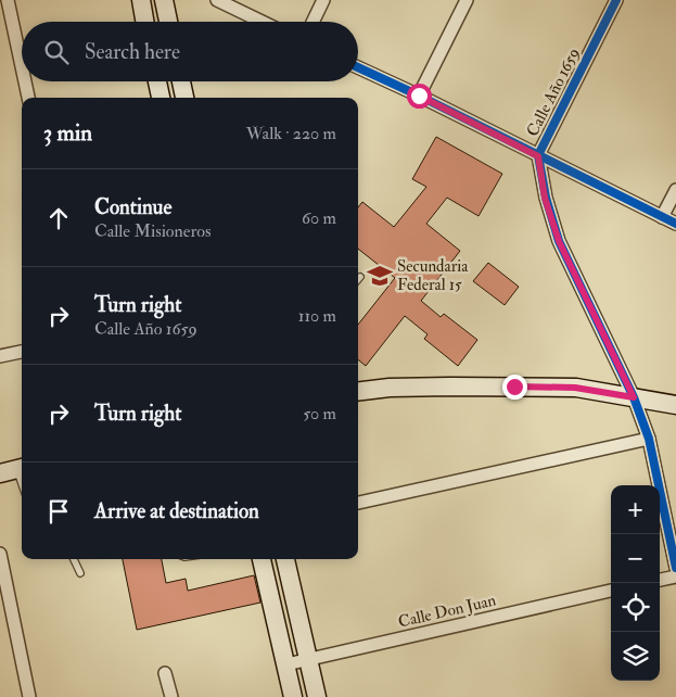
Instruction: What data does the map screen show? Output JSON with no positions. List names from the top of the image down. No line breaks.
{"streets":{"street":["Calle Año 1659","Calle Don Juan"]},"places":{"school or university":["Secundaria Federal 15"]},"page":{"search":"Search here","heading":["3 min","Walk · 220 m"],"list":[["Continue","Calle Misioneros","60 m"],["Turn right","Calle Año 1659","110 m"],["Turn right","50 m"],"Arrive at destination"],"map_buttons":["+","−"]}}
